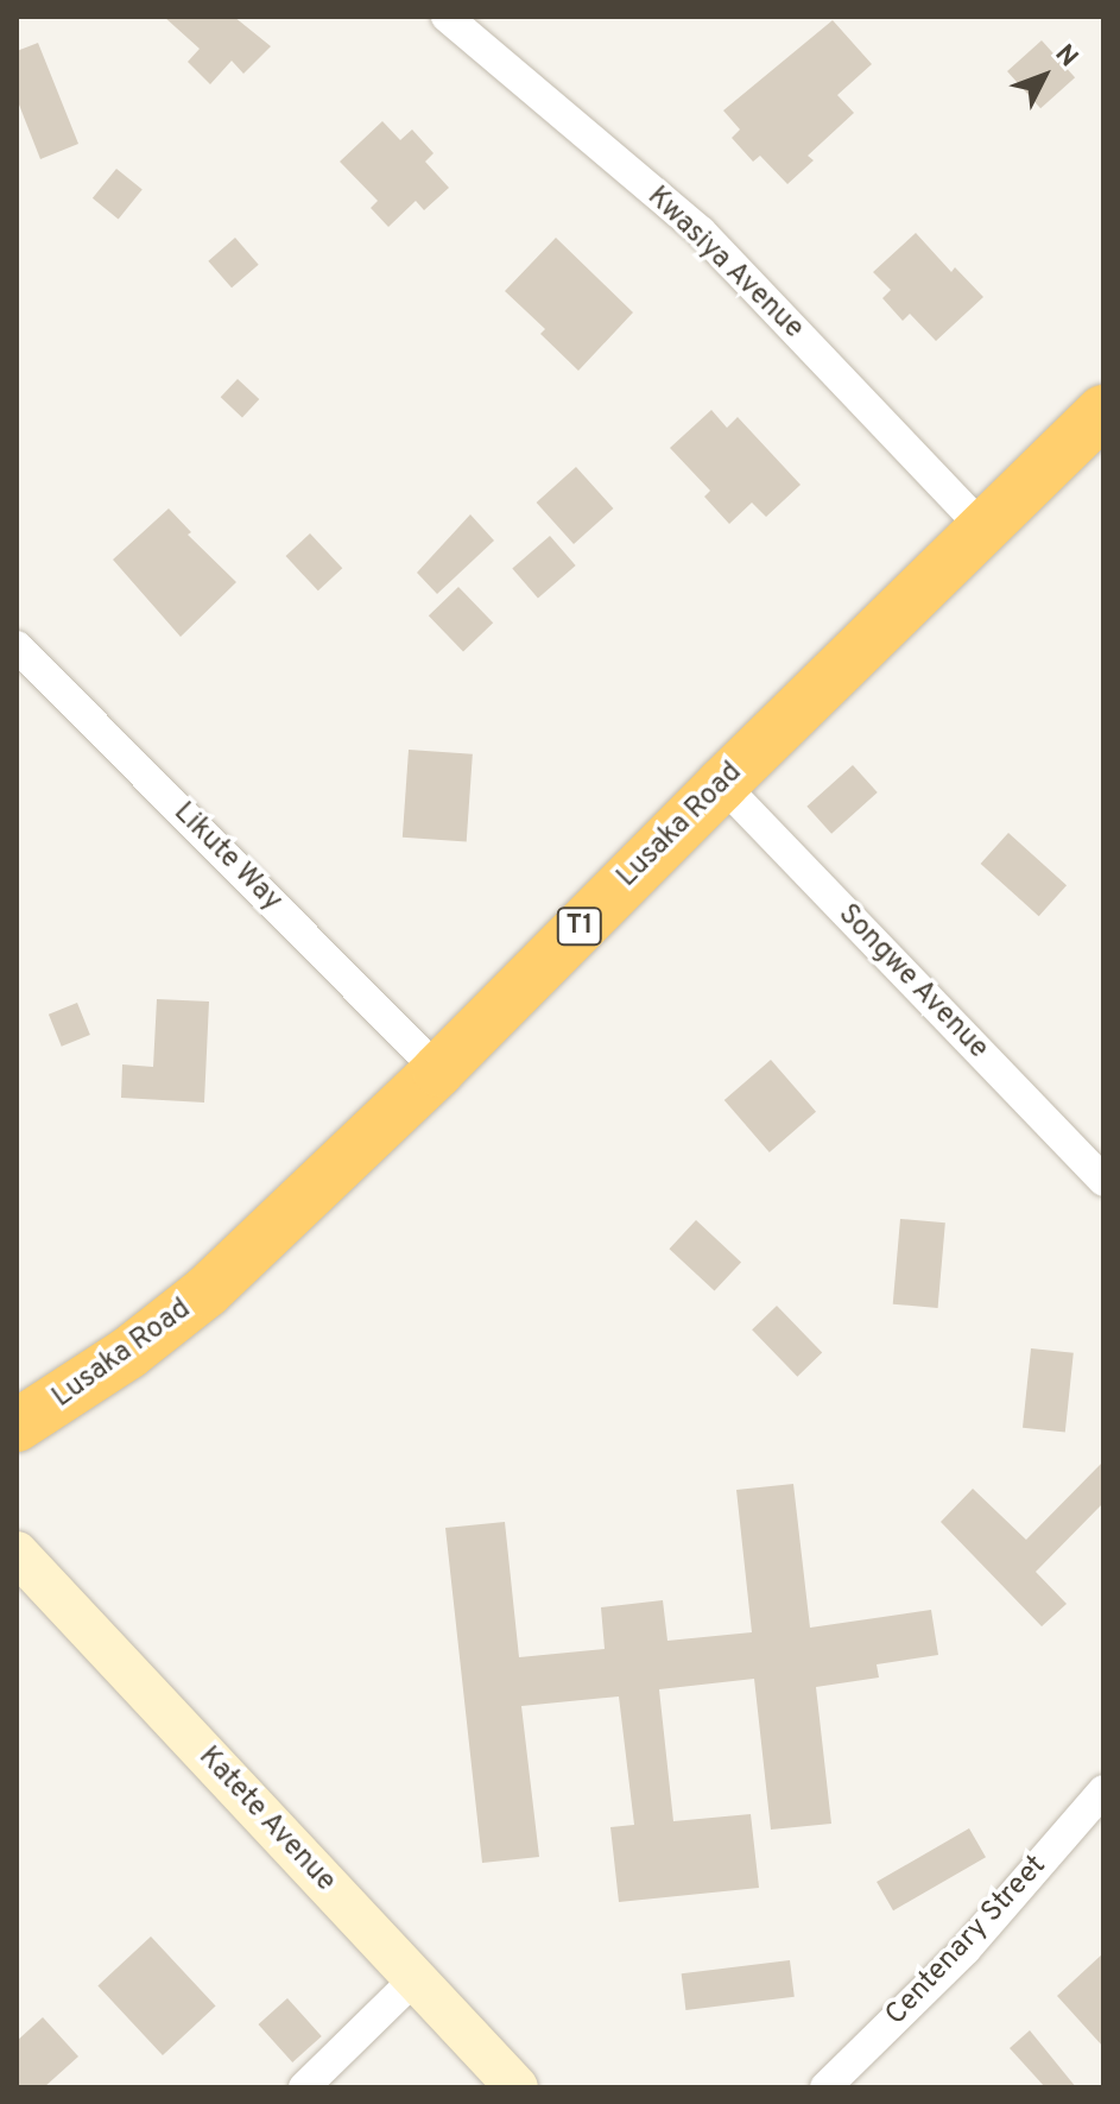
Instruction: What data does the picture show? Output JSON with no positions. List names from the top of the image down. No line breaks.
{"streets":{"highway":["Lusaka Road","T1"],"street":["Kwasiya Avenue","Likute Way","Songwe Avenue","Katete Avenue","Centenary Street"]},"crossings":[["Kwasiya Avenue","Lusaka Road"],["Lusaka Road","Likute Way"],["Lusaka Road","Songwe Avenue"]],"north":"top right"}
